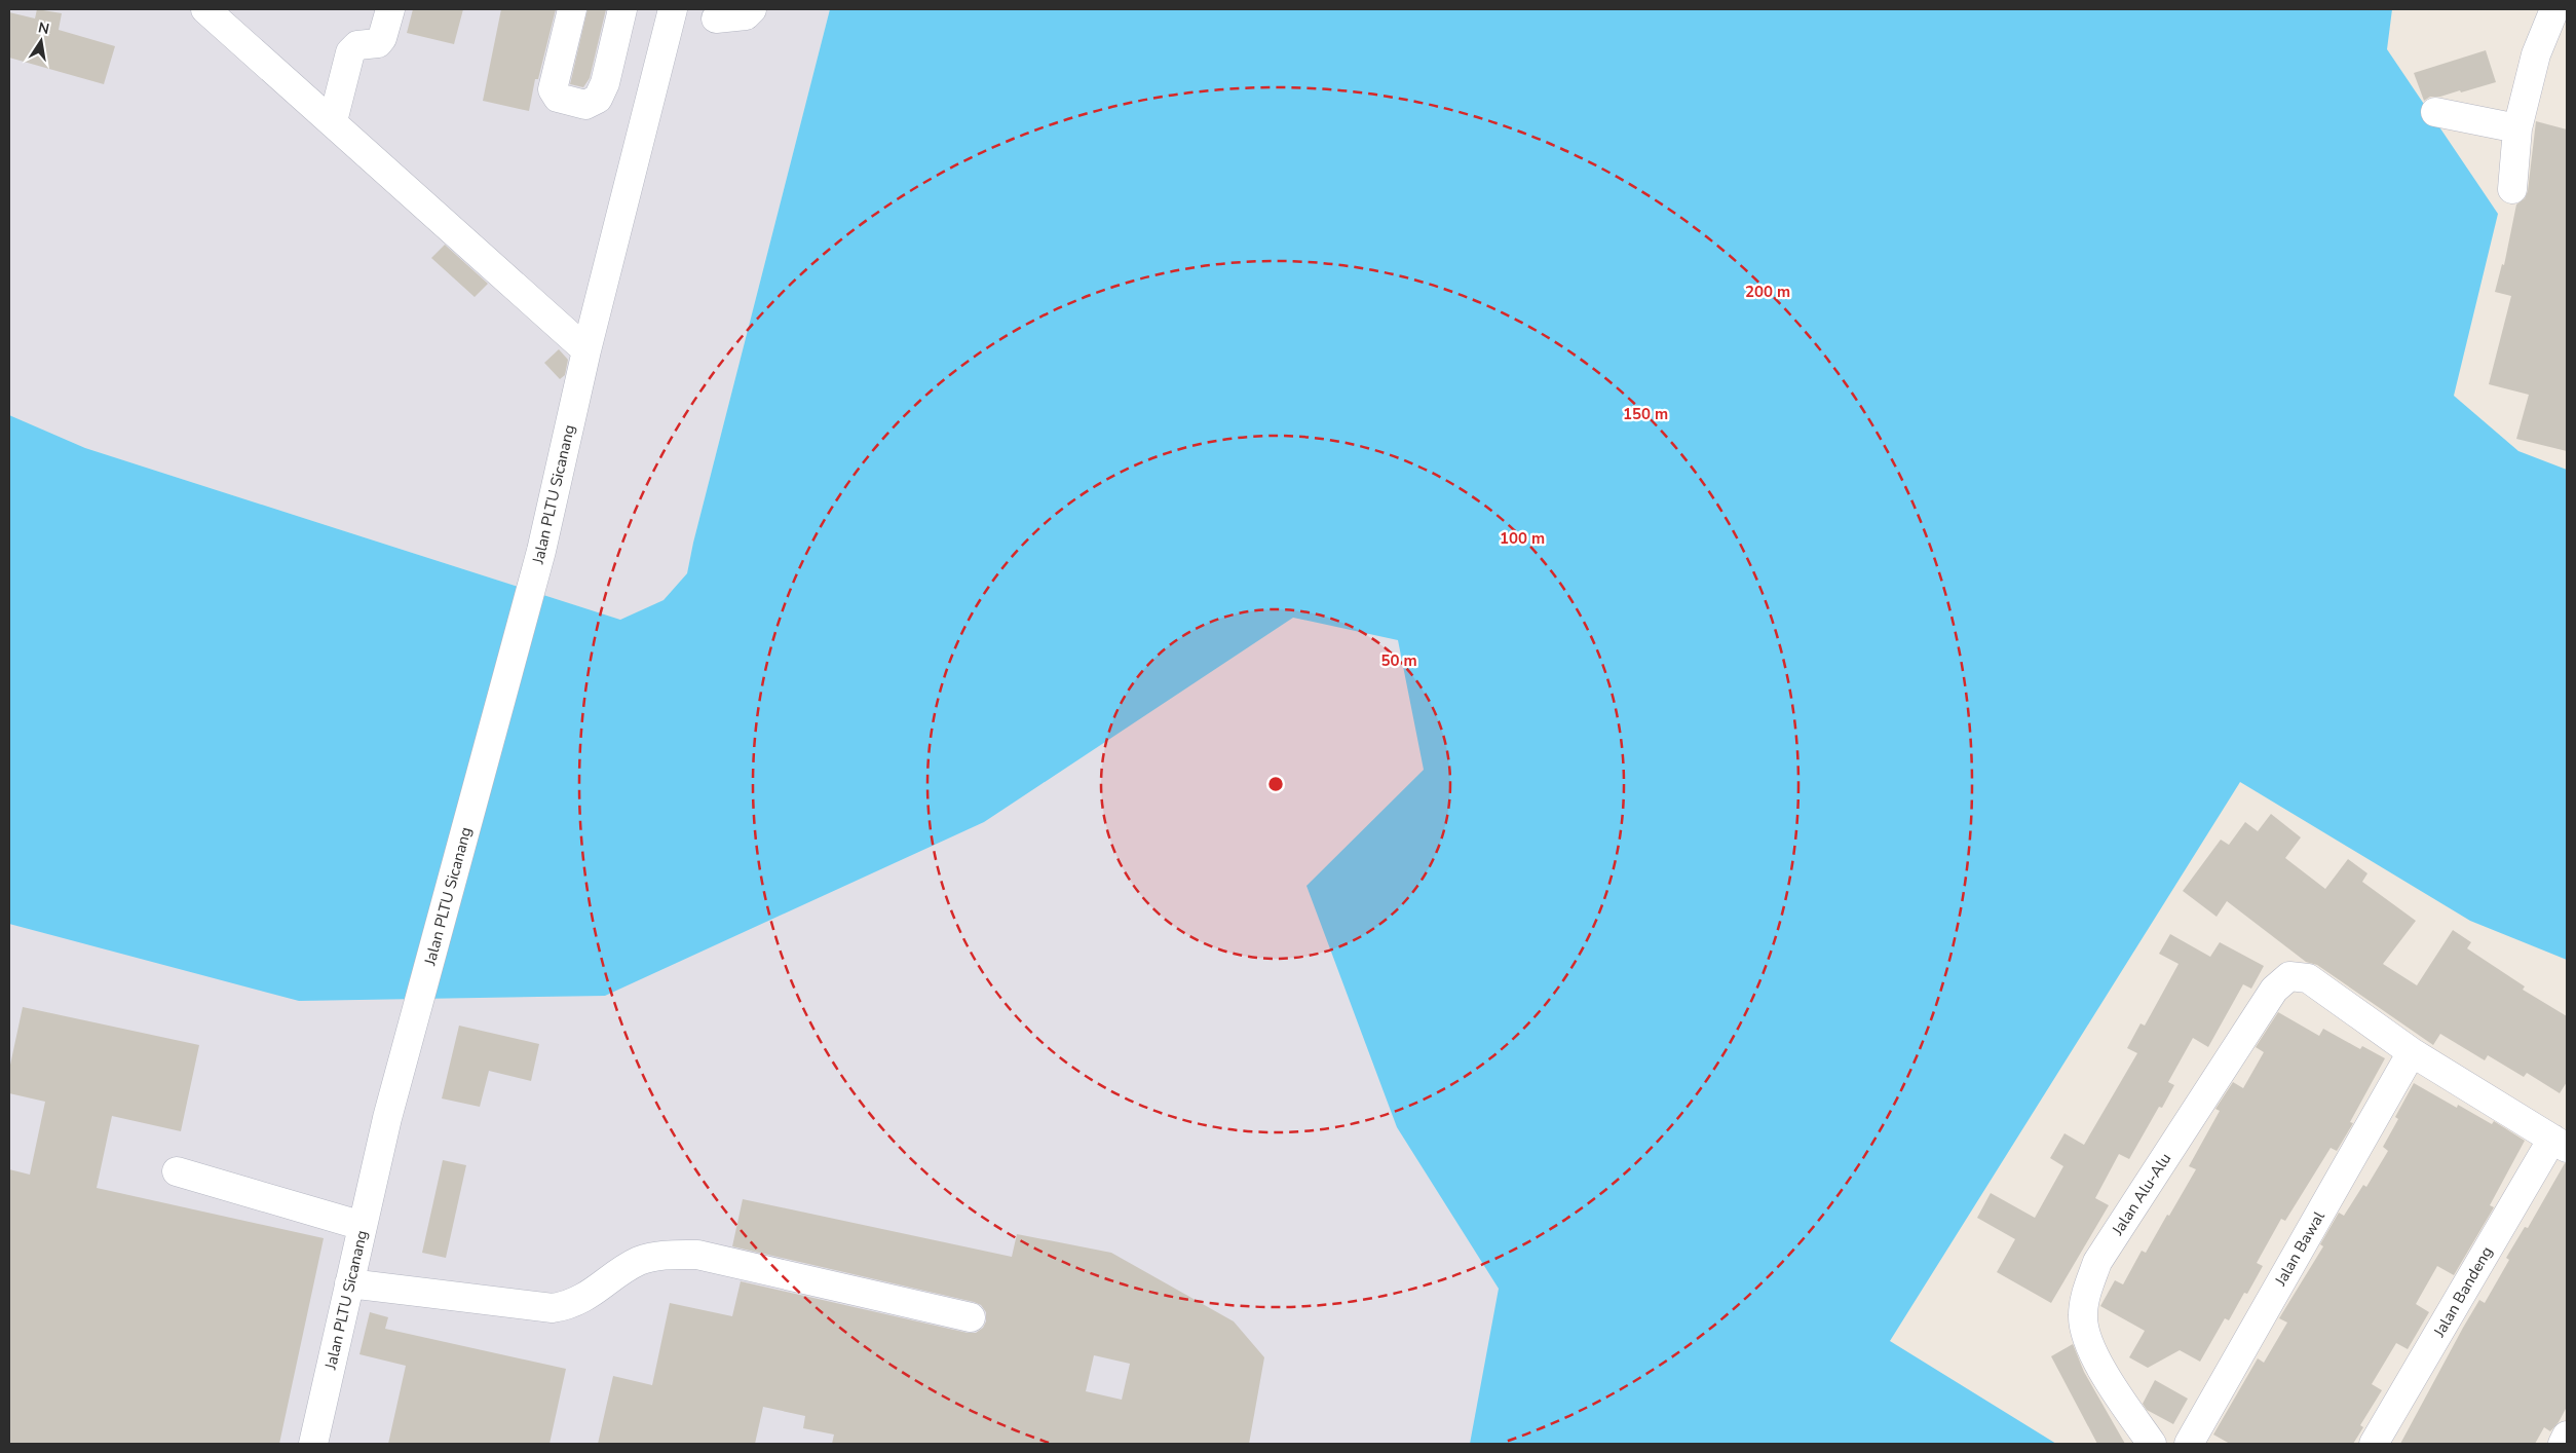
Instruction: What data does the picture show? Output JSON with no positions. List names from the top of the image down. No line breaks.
{"streets":{"street":["Jalan PLTU Sicanang","Jalan Alu-Alu","Jalan Bawal","Jalan Bandeng"]},"crossings":[["Jalan Alu-Alu","Jalan Bawal"]],"north":"top","rings":["200 m","150 m","100 m","50 m"]}
